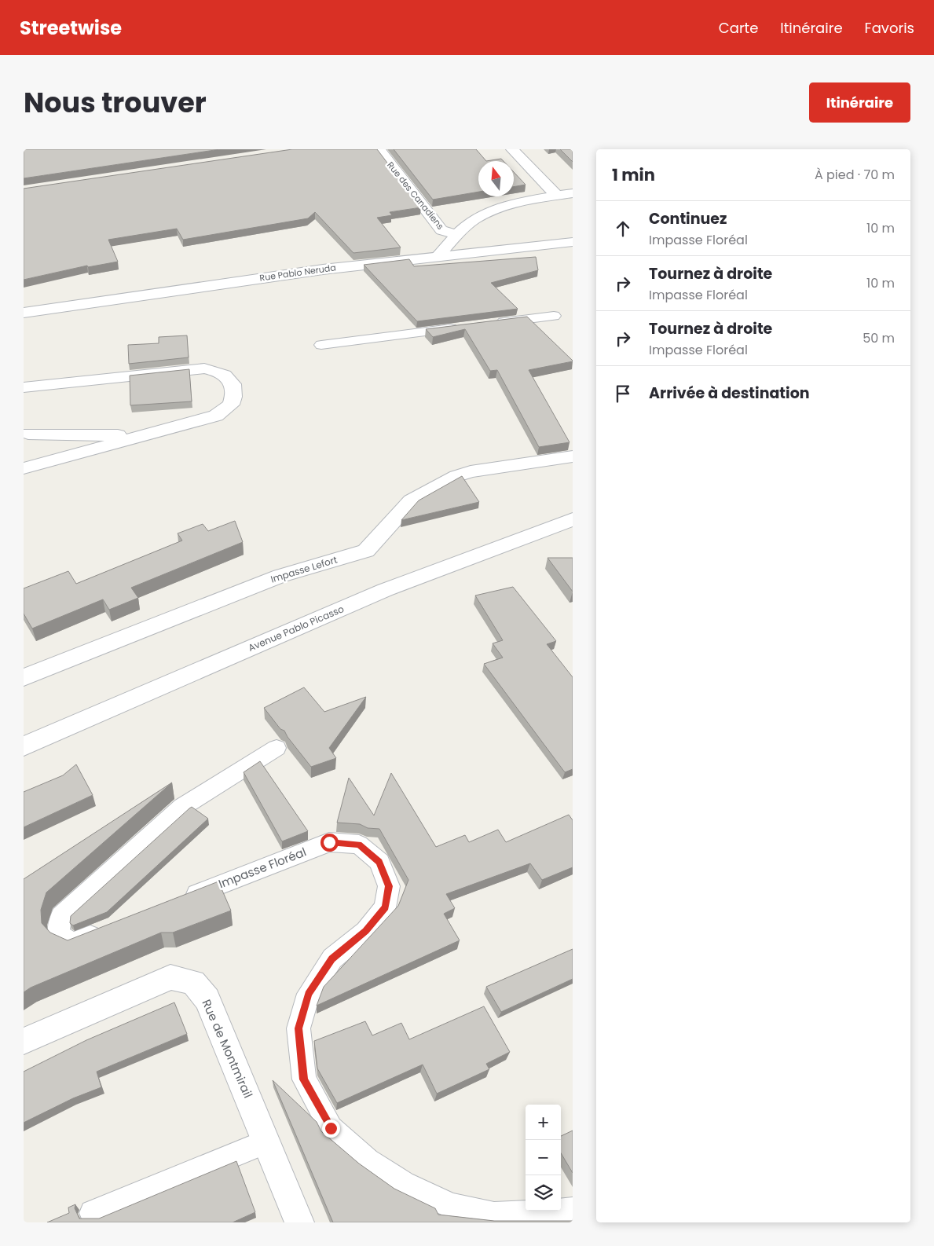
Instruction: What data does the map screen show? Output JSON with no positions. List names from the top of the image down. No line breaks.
{"streets":{"street":["Rue des Canadiens","Rue Pablo Neruda","Impasse Lefort","Avenue Pablo Picasso","Rue de Montmirail"],"lane":["Impasse Floréal"]},"north":"top","page":{"header":"Streetwise","nav":["Carte","Itinéraire","Favoris"],"title":"Nous trouver","buttons":"Itinéraire","heading":["1 min","À pied · 70 m"],"list":[["Continuez","Impasse Floréal","10 m"],["Tournez à droite","Impasse Floréal","10 m"],["Tournez à droite","Impasse Floréal","50 m"],"Arrivée à destination"],"map_buttons":["+","−"]}}
